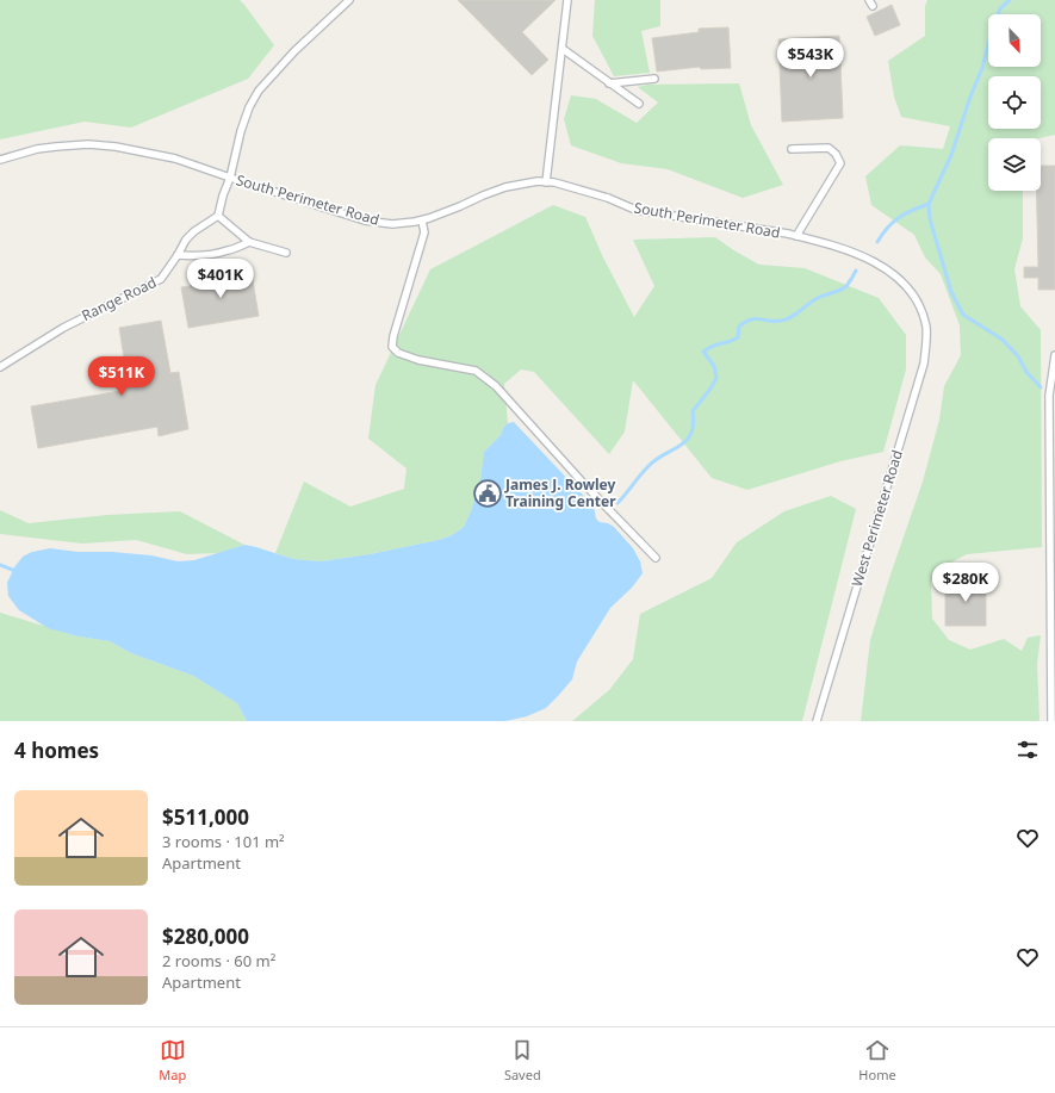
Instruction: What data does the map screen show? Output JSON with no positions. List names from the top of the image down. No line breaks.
{"streets":{"lane":["South Perimeter Road","Range Road","West Perimeter Road"]},"crossings":[["South Perimeter Road","West Perimeter Road"]],"places":{"public building":["James J. Rowley Training Center"]},"north":"bottom right","page":{"price":["$543K","$401K","$511K","$280K"],"heading":"4 homes","list":[{"name":"$511,000","note":"3 rooms · 101 m² · Apartment"},{"name":"$280,000","note":"2 rooms · 60 m² · Apartment"}],"tabs":["Map","Saved","Home"]}}
